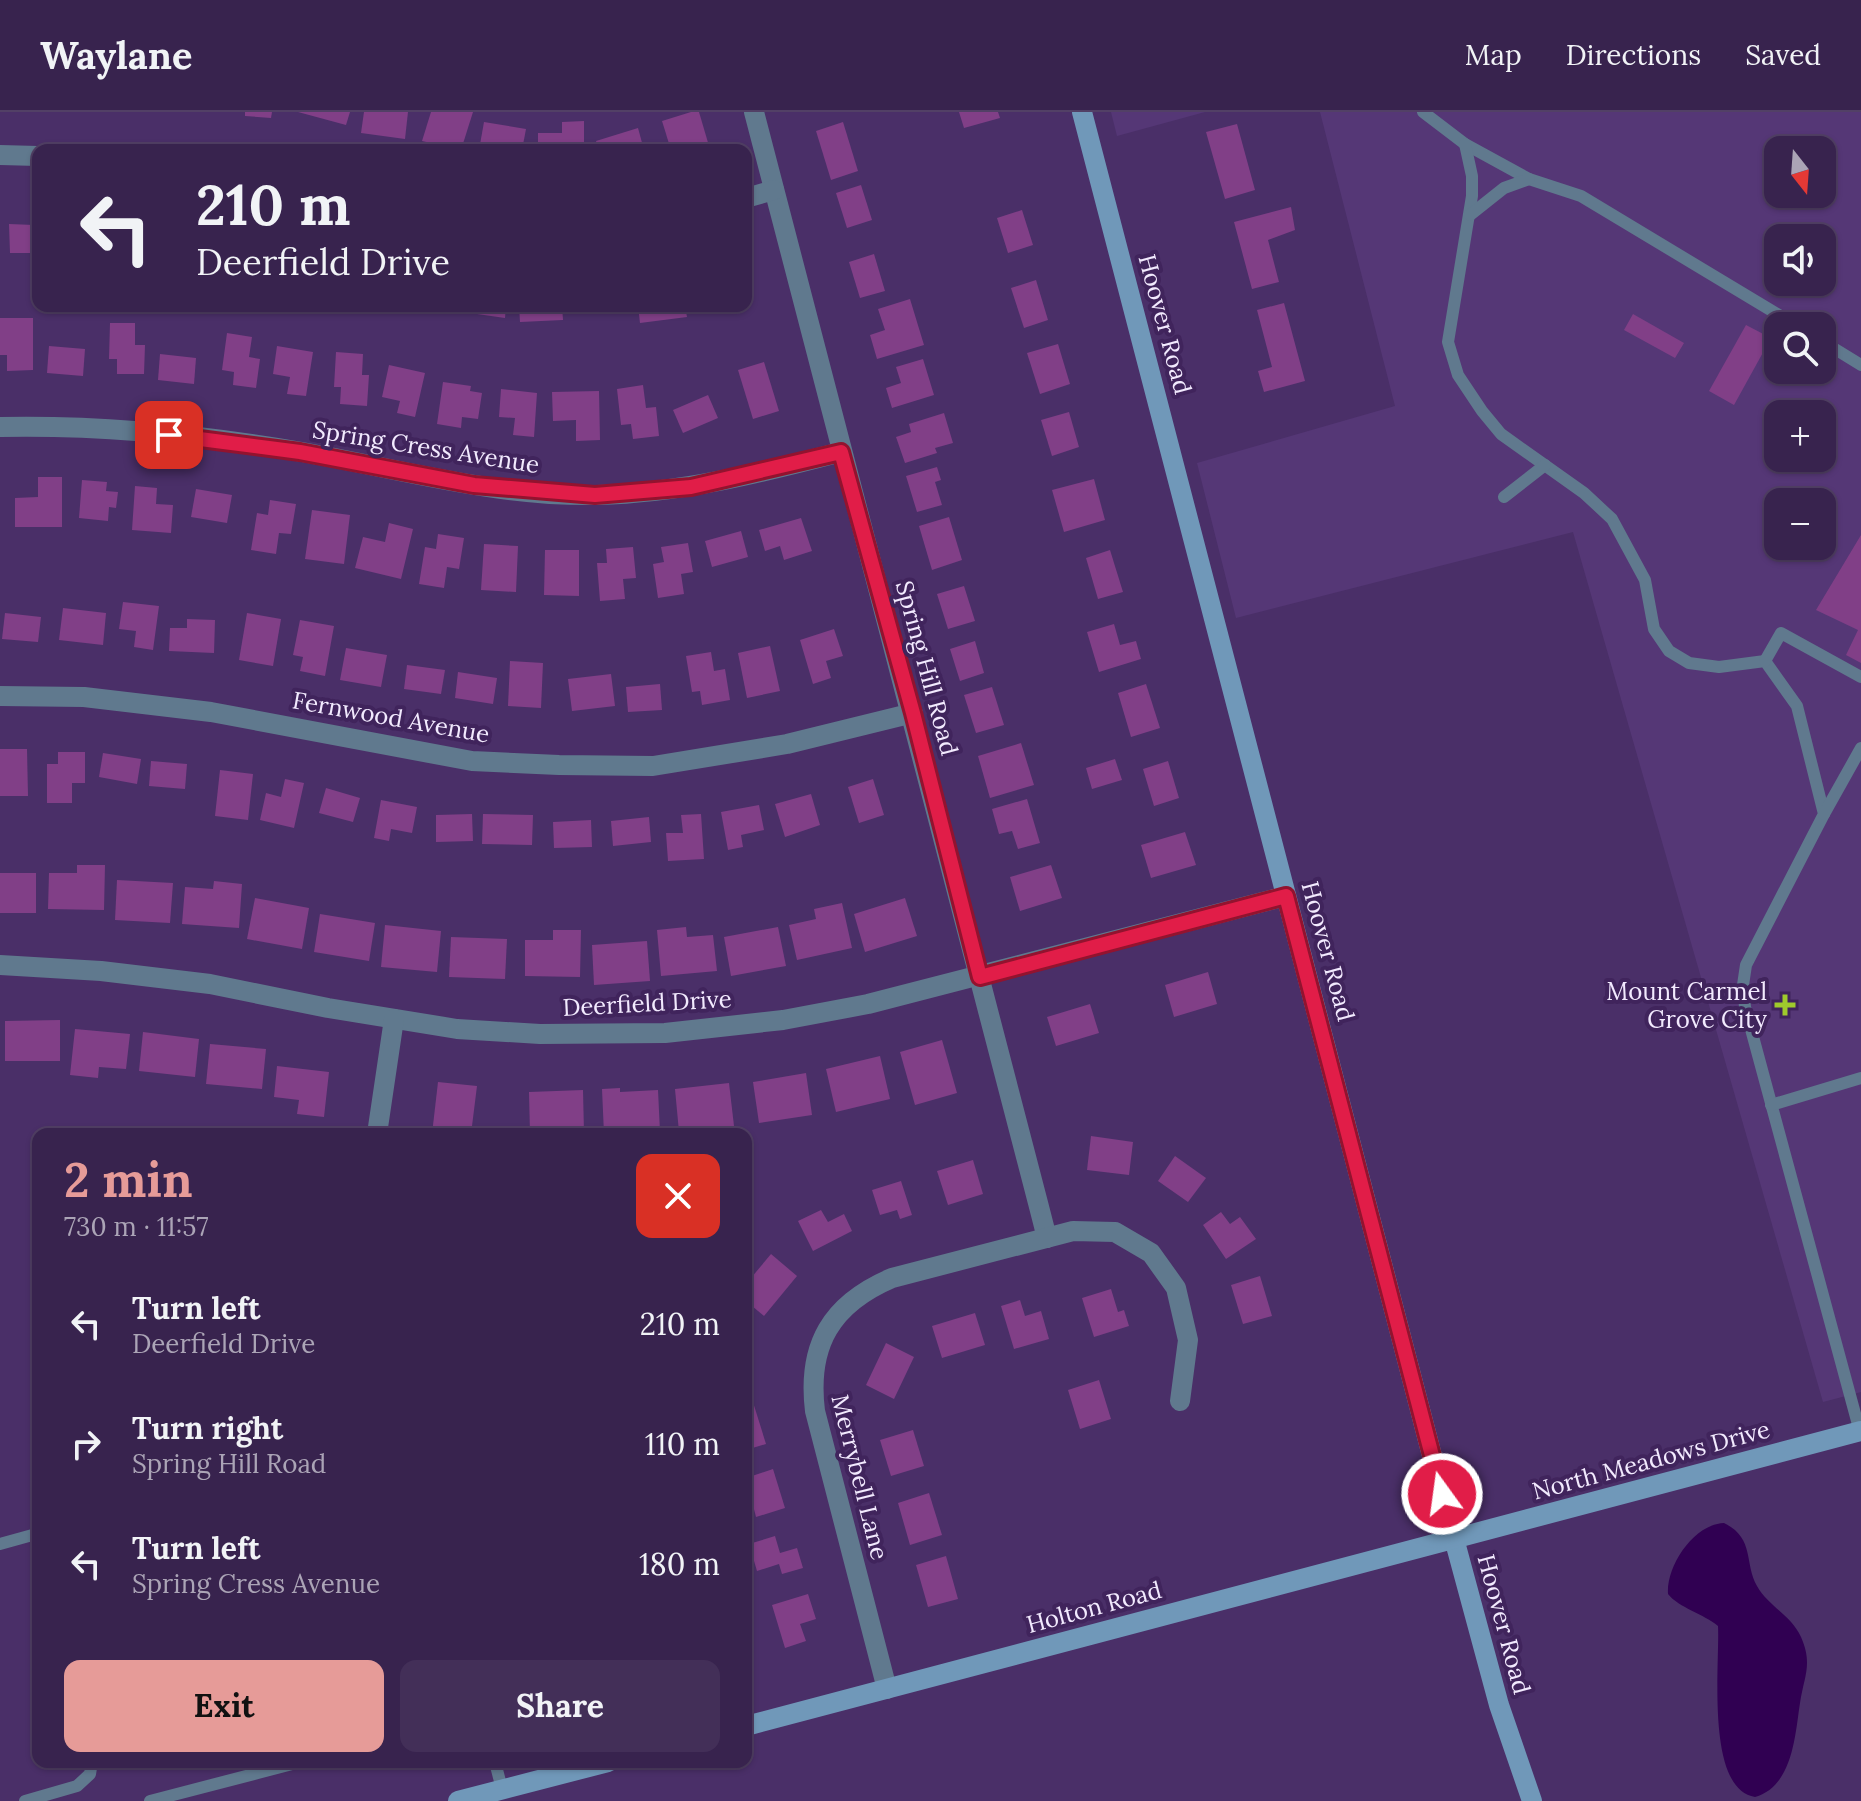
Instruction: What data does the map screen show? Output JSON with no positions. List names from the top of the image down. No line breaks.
{"streets":{"main road":["Hoover Road","North Meadows Drive","Holton Road"],"street":["Spring Cress Avenue","Spring Hill Road","Fernwood Avenue","Deerfield Drive","Merrybell Lane"]},"crossings":[["Hoover Road","Deerfield Drive"],["Hoover Road","North Meadows Drive"],["Hoover Road","Holton Road"],["Spring Cress Avenue","Spring Hill Road"],["Spring Hill Road","Fernwood Avenue"],["Spring Hill Road","Deerfield Drive"],["Spring Hill Road","Merrybell Lane"],["North Meadows Drive","Holton Road"],["Merrybell Lane","Holton Road"]],"places":{"health":["Mount Carmel Grove City"]},"north":"bottom","page":{"header":"Waylane","nav":["Map","Directions","Saved"],"map_buttons":["+","−"],"turn":["210 m","Deerfield Drive"],"heading":["2 min","730 m · 11:57"],"list":[{"name":"Turn left","note":"Deerfield Drive","value":"210 m"},{"name":"Turn right","note":"Spring Hill Road","value":"110 m"},{"name":"Turn left","note":"Spring Cress Avenue","value":"180 m"}],"buttons":["Exit","Share"]}}
